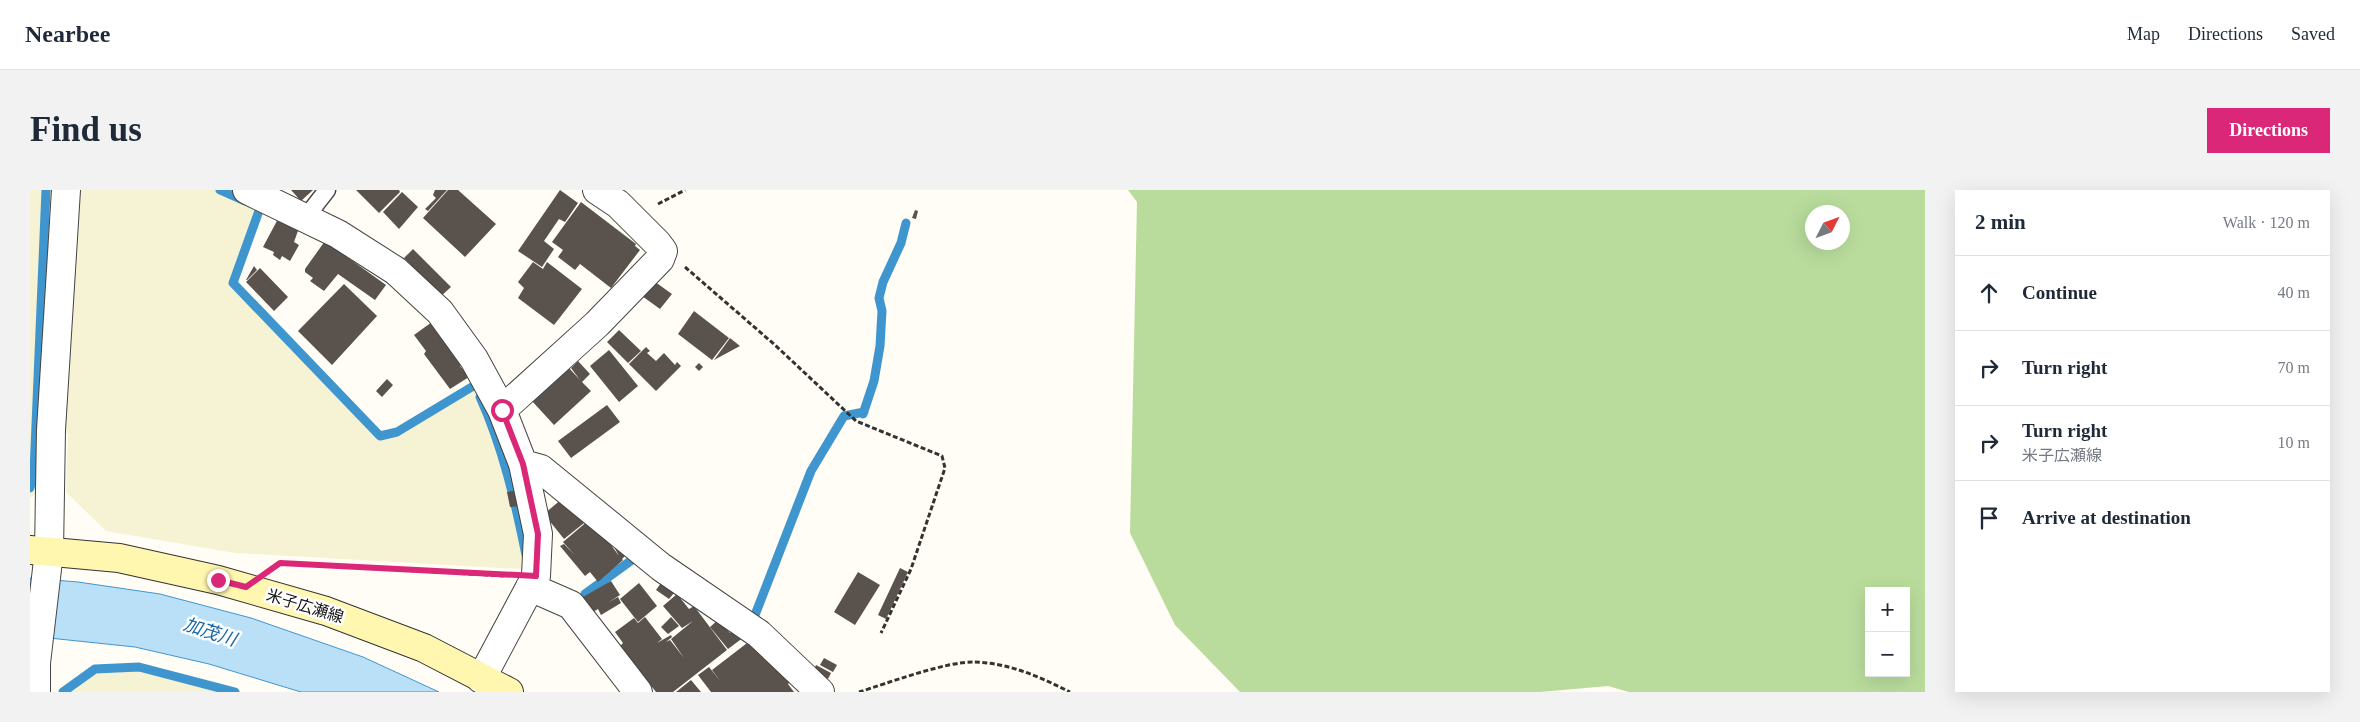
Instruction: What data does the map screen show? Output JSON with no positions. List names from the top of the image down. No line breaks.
{"streets":{"main road":["米子広瀬線"]},"water":["加茂川"],"north":"top right","page":{"header":"Nearbee","nav":["Map","Directions","Saved"],"buttons":"Directions","title":"Find us","heading":["2 min","Walk · 120 m"],"list":[["Continue","40 m"],["Turn right","70 m"],["Turn right","米子広瀬線","10 m"],"Arrive at destination"],"map_buttons":["+","−"]}}
